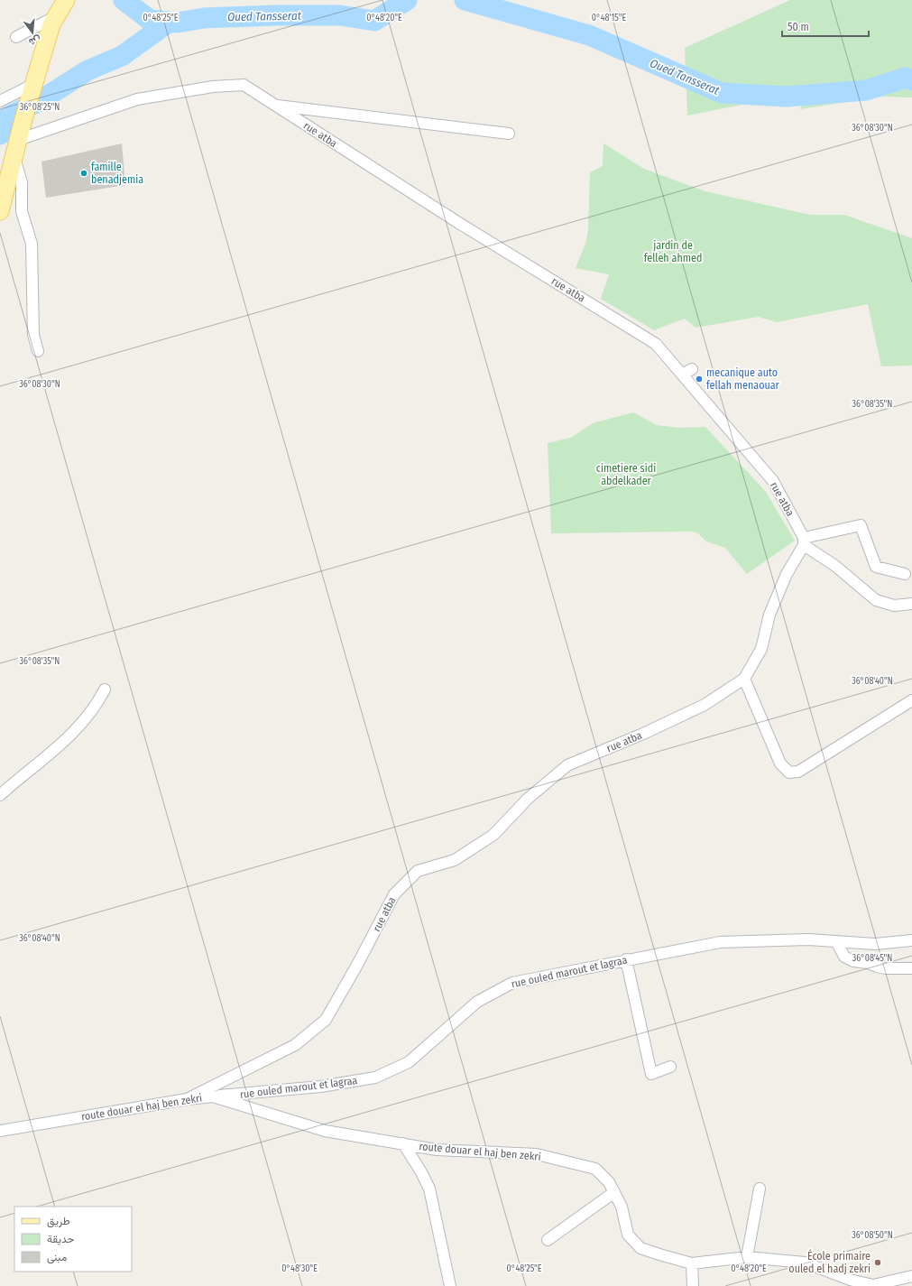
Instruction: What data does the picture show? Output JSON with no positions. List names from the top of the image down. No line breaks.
{"streets":{"street":["rue atba","rue ouled marout et lagraa","route douar el haj ben zekri"]},"crossings":[["rue atba","route douar el haj ben zekri"],["rue ouled marout et lagraa","route douar el haj ben zekri"]],"water":["Oued Tansserat"],"parks":["jardin de felleh ahmed","cimetiere sidi abdelkader"],"places":["famille benadjemia","mecanique auto fellah menaouar","École primaire ouled el hadj zekri"],"legend":["طريق","حديقة","مبنى"],"scale_bar":"50 m","north":"bottom","coordinates":["0°48'25\"E","0°48'20\"E","0°48'15\"E","36°08'25\"N","36°08'30\"N","36°08'35\"N","36°08'40\"N","36°08'45\"N","36°08'50\"N","0°48'30\"E"]}
